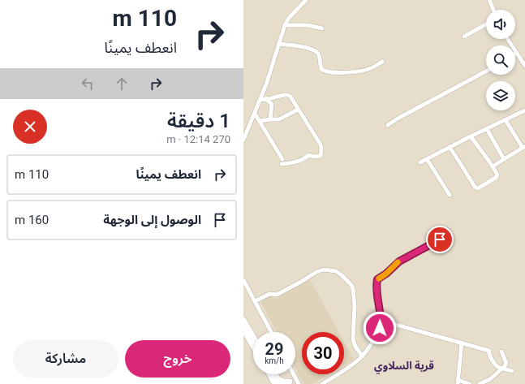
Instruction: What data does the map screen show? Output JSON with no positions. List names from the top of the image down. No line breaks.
{"districts":["قرية السلاوي"],"page":{"turn":["110 m","انعطف يمينًا"],"heading":["1 دقيقة","270 m · 12:14"],"list":[{"name":"انعطف يمينًا","value":"110 m"},{"name":"الوصول إلى الوجهة","value":"160 m"}],"speed":"29 km/h","limit":"30","buttons":["خروج","مشاركة"]}}
